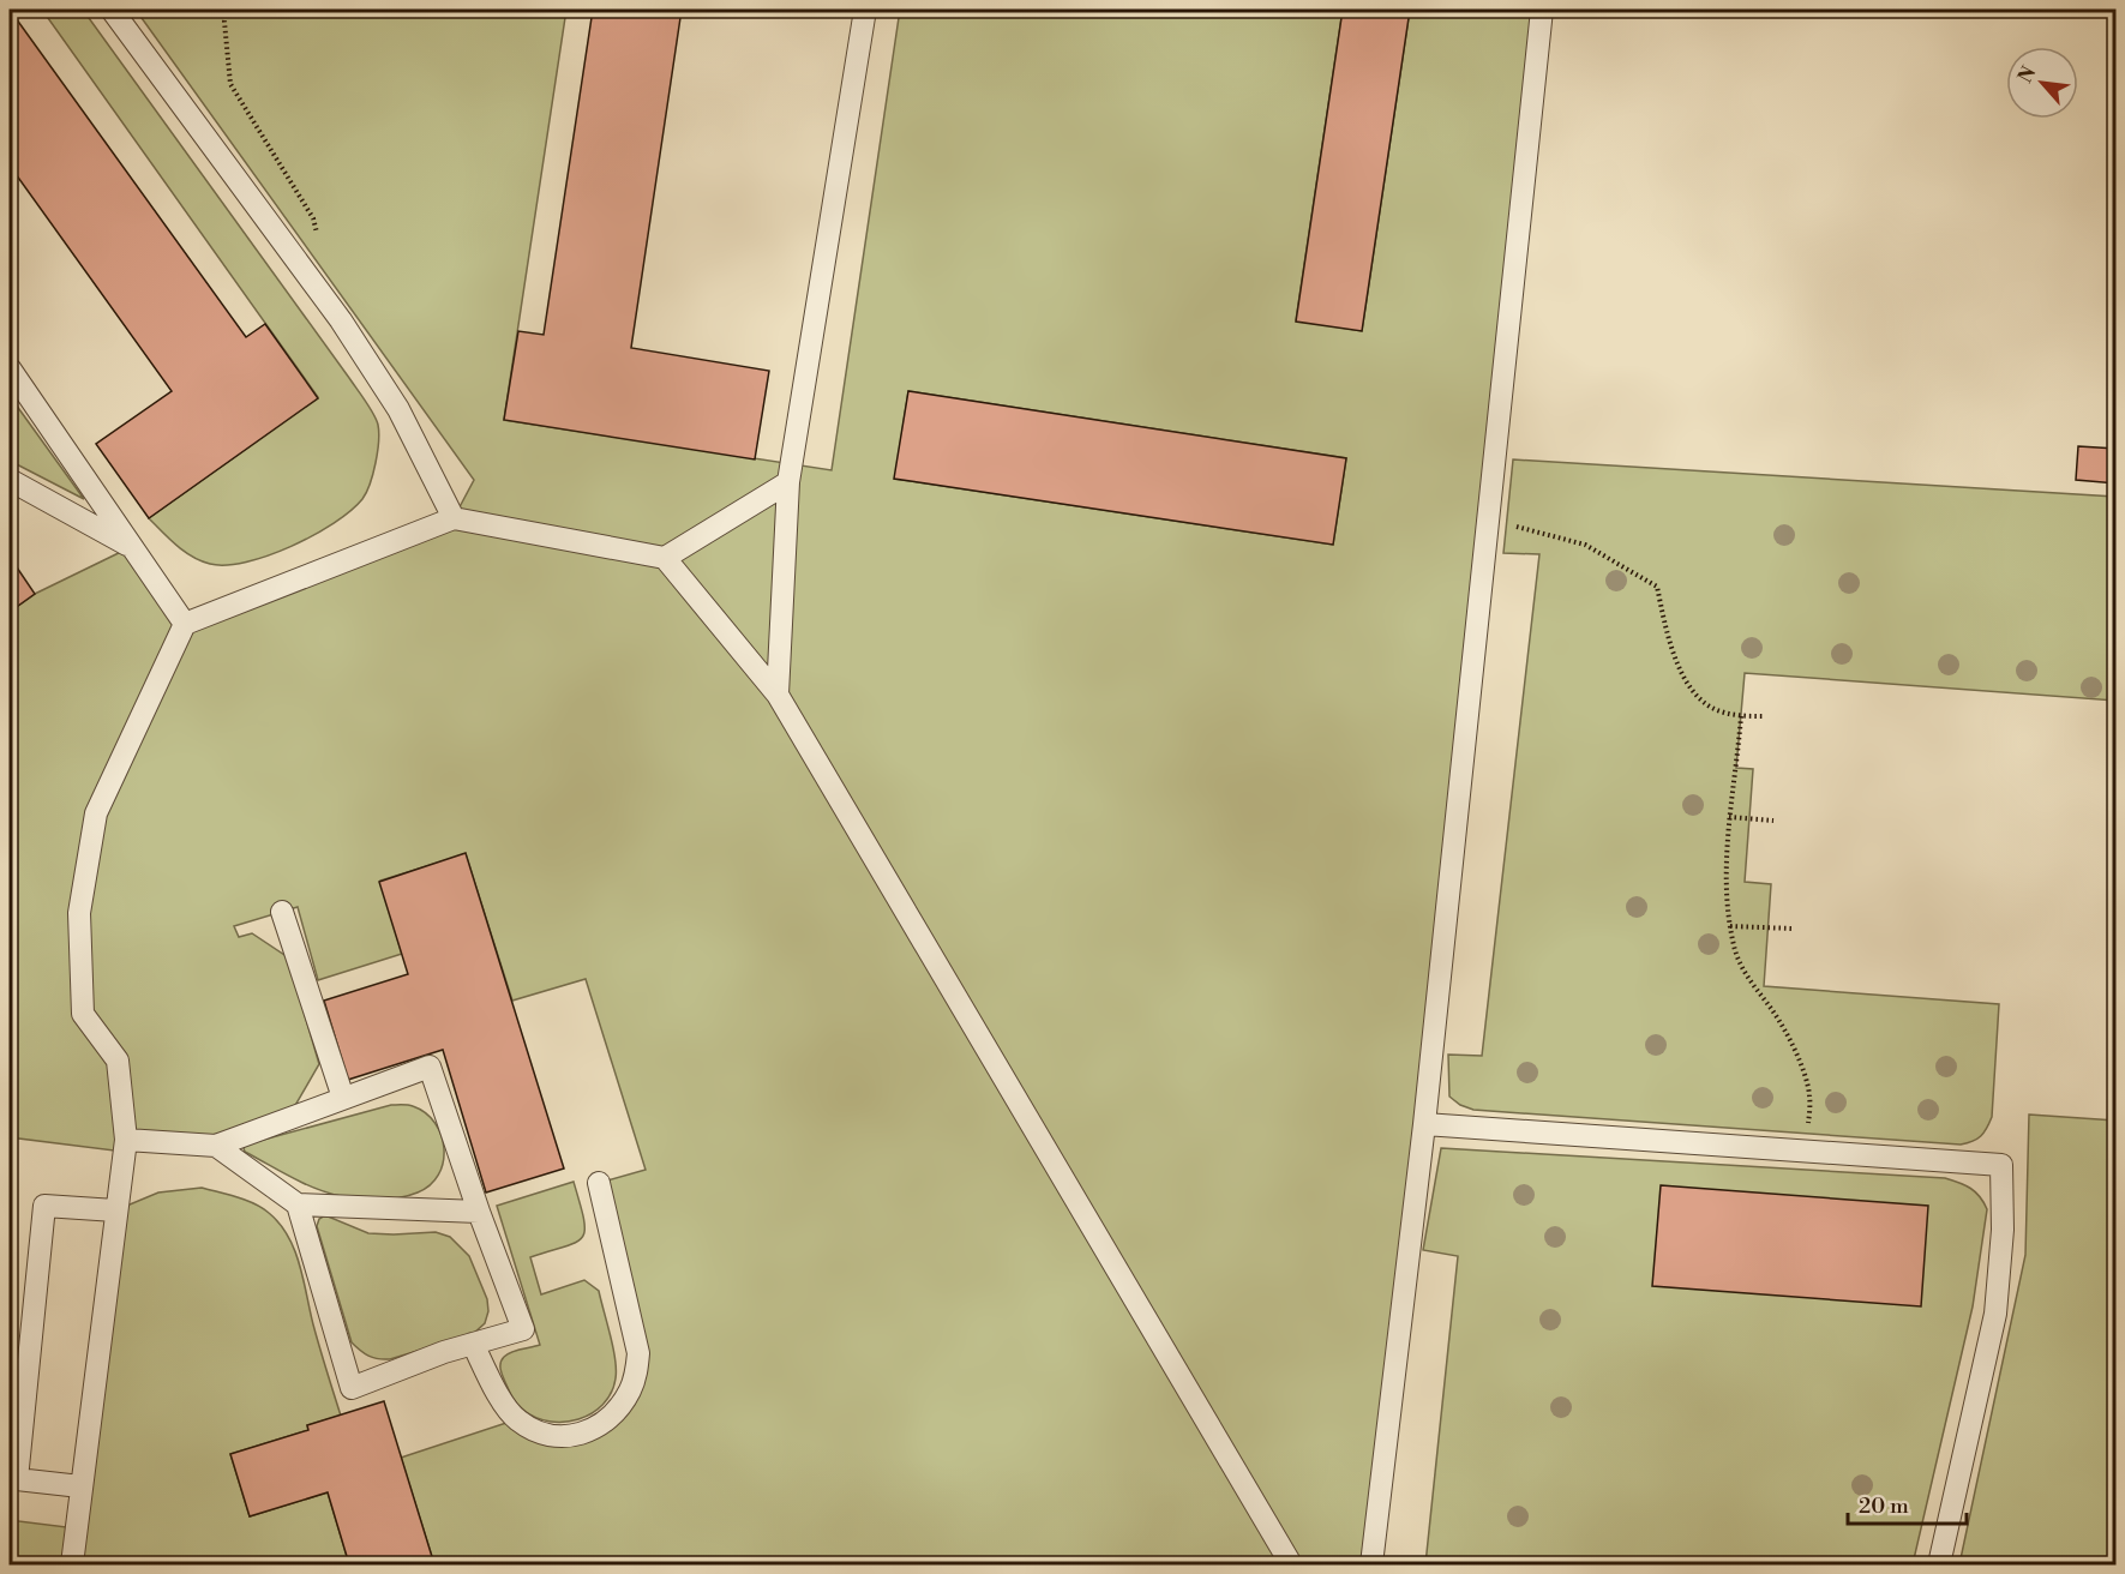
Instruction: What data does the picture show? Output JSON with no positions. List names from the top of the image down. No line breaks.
{"scale_bar":"20 m","north":"top left"}
